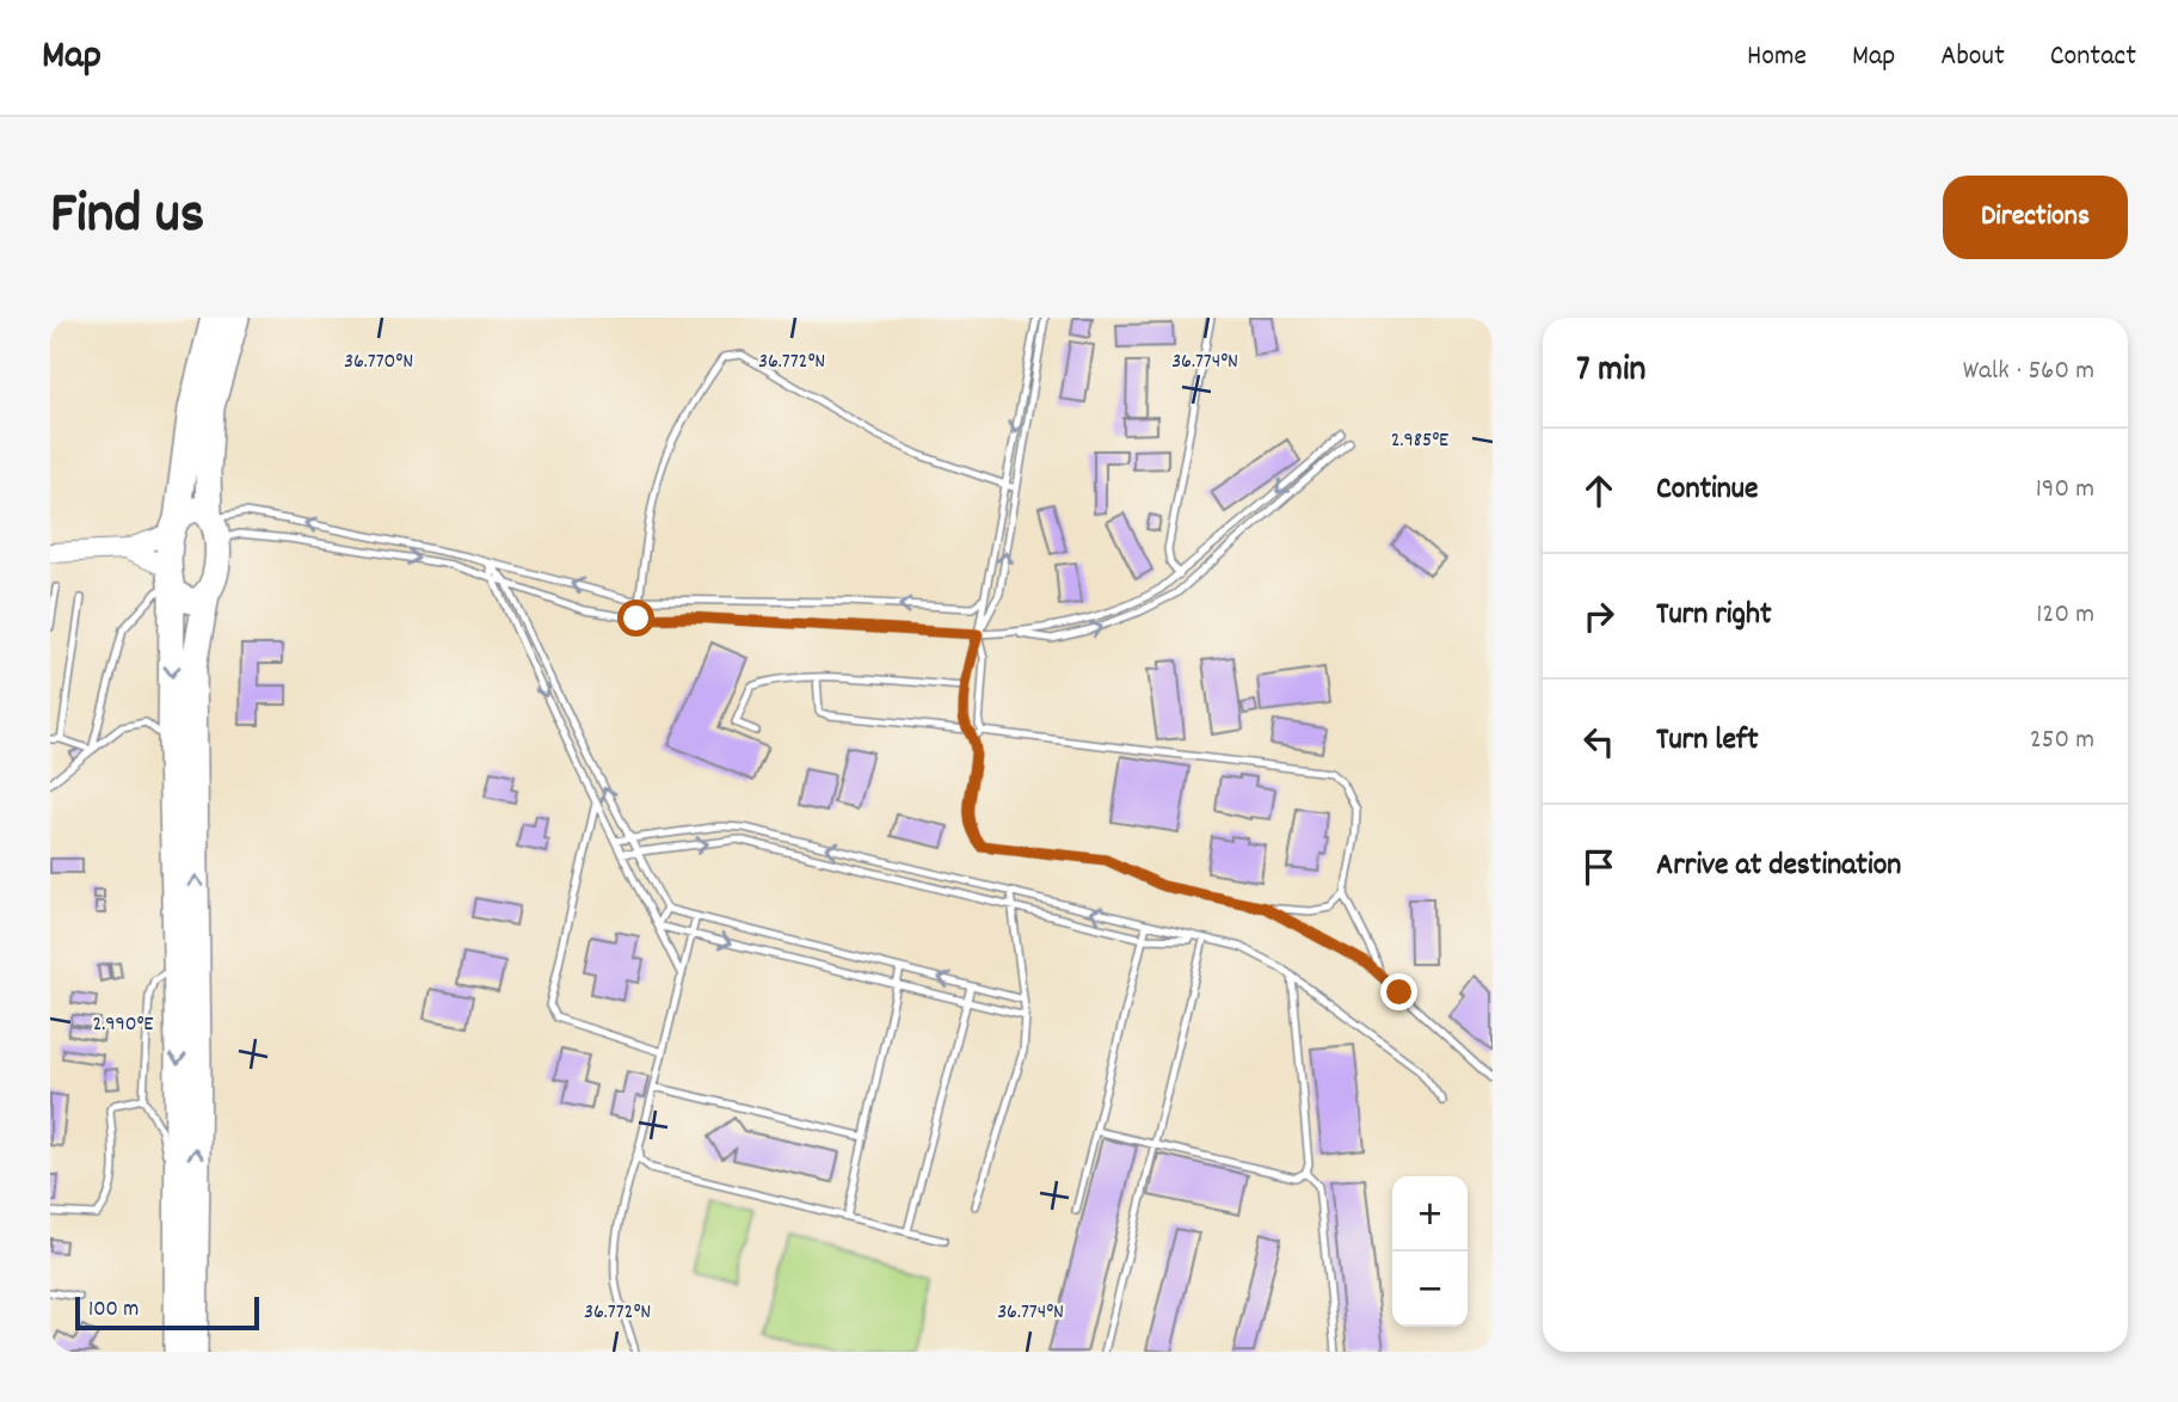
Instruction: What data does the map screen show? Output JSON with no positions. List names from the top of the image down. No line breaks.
{"scale_bar":"100 m","page":{"header":"Map","nav":["Home","Map","About","Contact"],"title":"Find us","buttons":"Directions","heading":["7 min","Walk · 560 m"],"list":[["Continue","190 m"],["Turn right","120 m"],["Turn left","250 m"],"Arrive at destination"],"map_buttons":["+","−"],"scale":"100 m"},"coordinates":["36.770°N","36.772°N","36.774°N","2.985°E","2.990°E"]}
